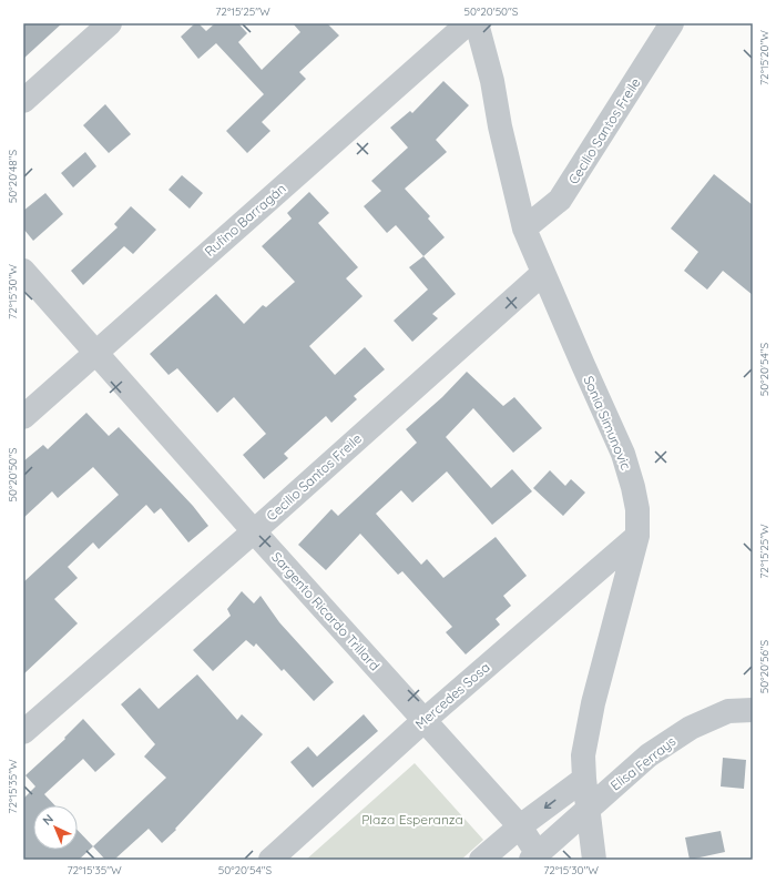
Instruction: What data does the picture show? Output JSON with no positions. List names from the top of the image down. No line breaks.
{"streets":{"street":["Cecilio Santos Freile","Rufino Barragán","Sonia Simunovic","Sargento Ricardo Trillard","Mercedes Sosa","Elisa Ferrays"]},"crossings":[["Cecilio Santos Freile","Sonia Simunovic"],["Cecilio Santos Freile","Sargento Ricardo Trillard"],["Rufino Barragán","Sargento Ricardo Trillard"],["Sonia Simunovic","Mercedes Sosa"],["Sonia Simunovic","Elisa Ferrays"],["Sargento Ricardo Trillard","Mercedes Sosa"],["Sargento Ricardo Trillard","Elisa Ferrays"]],"parks":["Plaza Esperanza"],"north":"top left","coordinates":["72°15'25\"W","50°20'50\"S","72°15'20\"W","50°20'48\"S","72°15'30\"W","50°20'54\"S","50°20'56\"S","72°15'35\"W"]}
